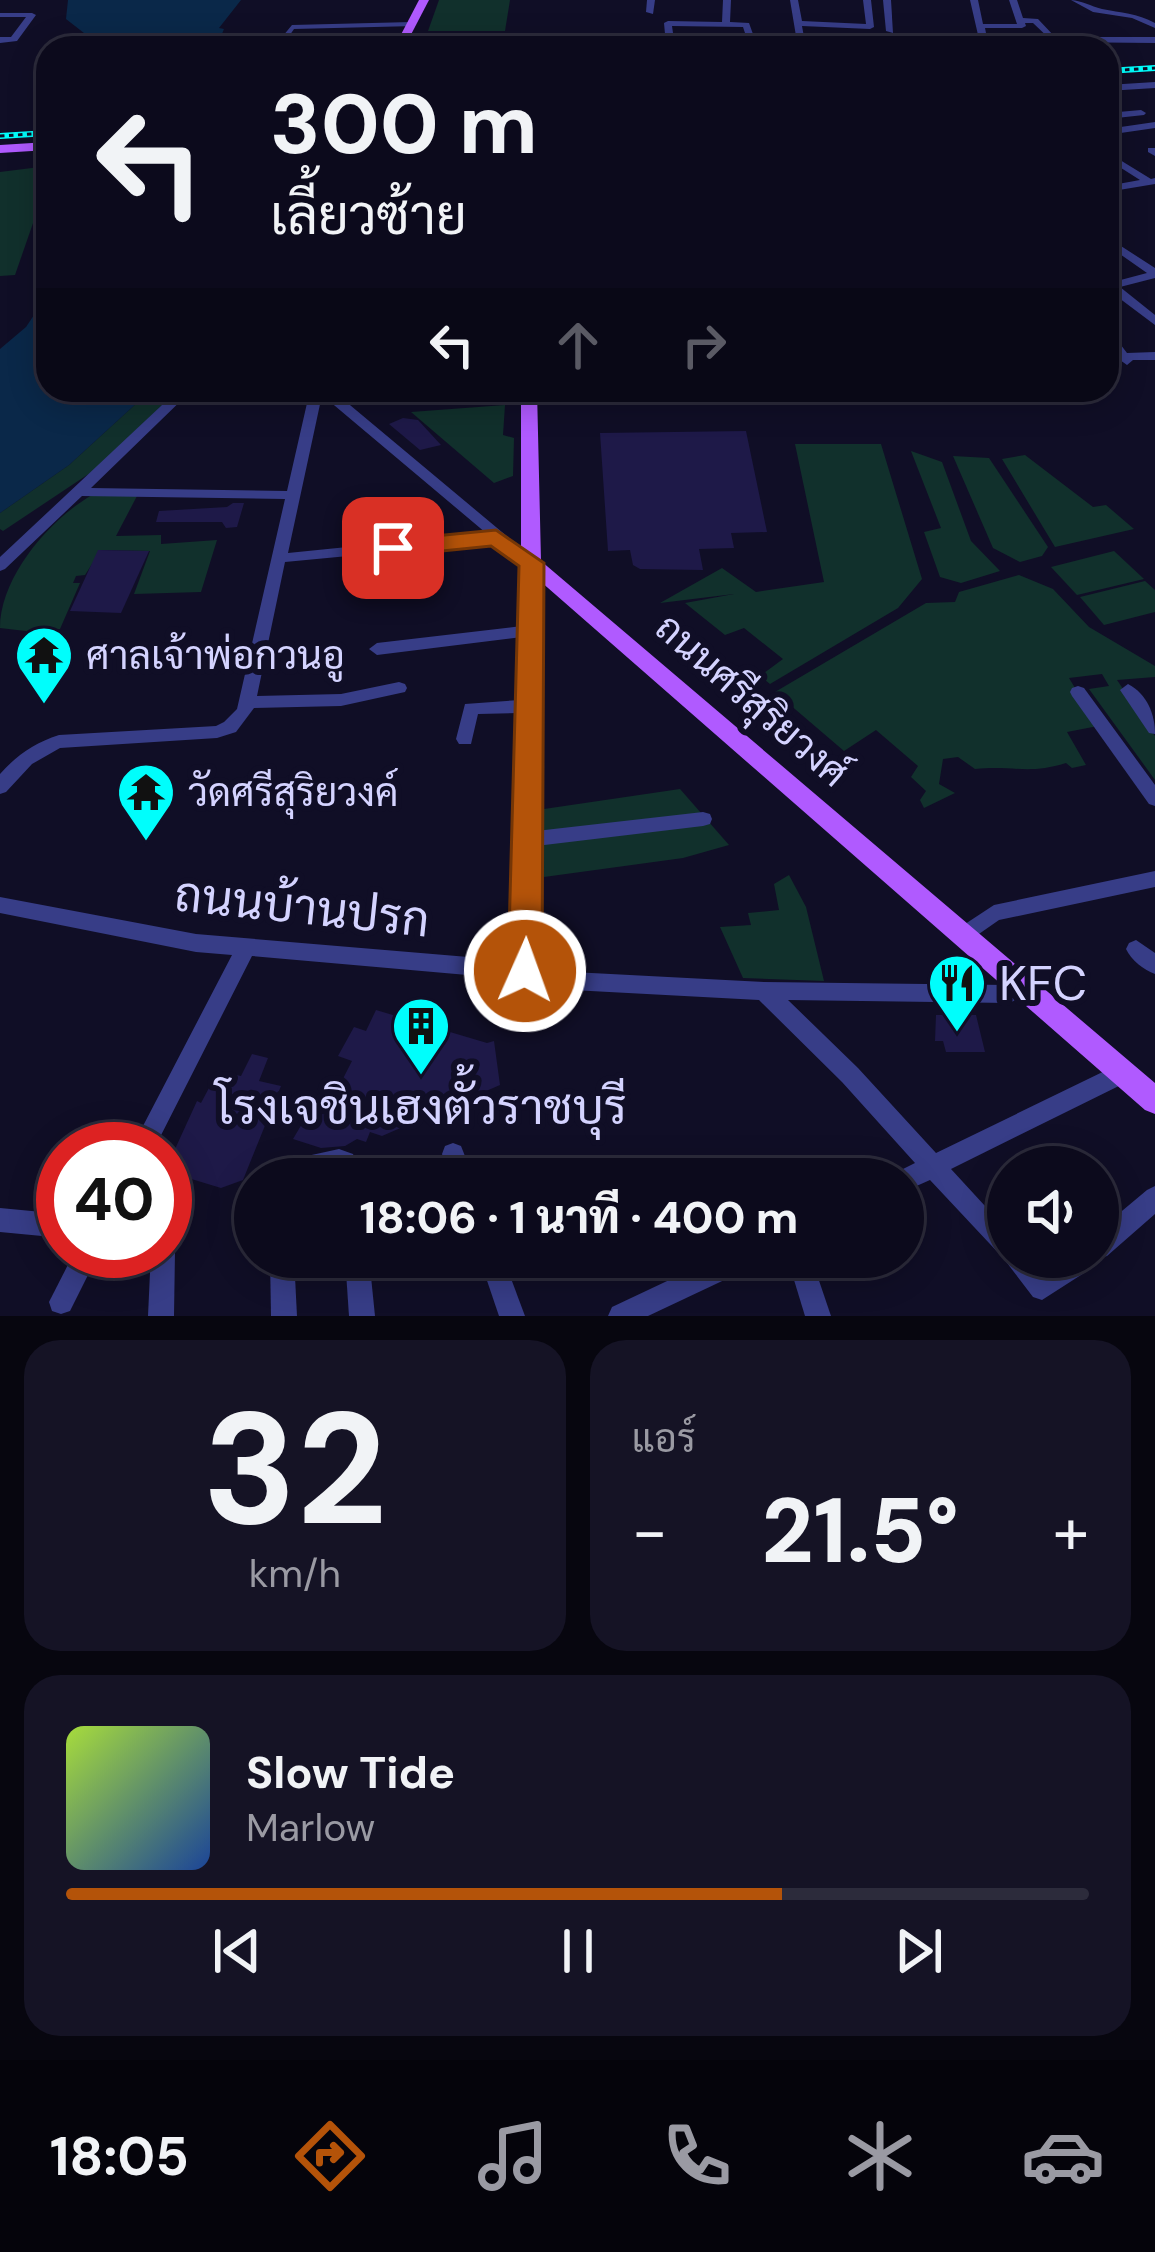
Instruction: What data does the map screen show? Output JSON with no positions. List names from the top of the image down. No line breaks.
{"streets":{"main road":["ถนนศรีสุริยวงศ์"],"street":["ถนนบ้านปรก"]},"crossings":[["ถนนศรีสุริยวงศ์","ถนนบ้านปรก"]],"places":{"temple":["ศาลเจ้าพ่อกวนอู","วัดศรีสุริยวงค์"],"restaurant":["KFC"],"building":["โรงเจชินเฮงตั้วราชบุรี"]},"page":{"turn":["300 m","เลี้ยวซ้าย"],"limit":"40","trip":"18:06 · 1 นาที · 400 m","tile":[["32","km/h"],"แอร์"],"heat":["−","21.5°","+"],"song":["Slow Tide","Marlow"],"tabs":"18:05"}}
